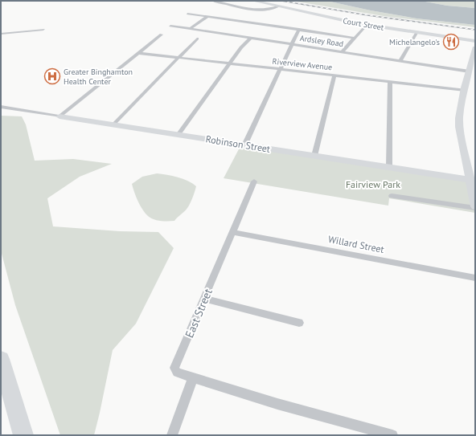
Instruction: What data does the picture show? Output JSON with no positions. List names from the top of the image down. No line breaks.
{"streets":{"main road":["Court Street"],"street":["Ardsley Road","Riverview Avenue","Robinson Street","Willard Street","East Street"]},"crossings":[["Willard Street","East Street"]],"parks":["Fairview Park"],"places":{"restaurant":["Michelangelo's"],"hospital":["Greater Binghamton Health Center"]}}
